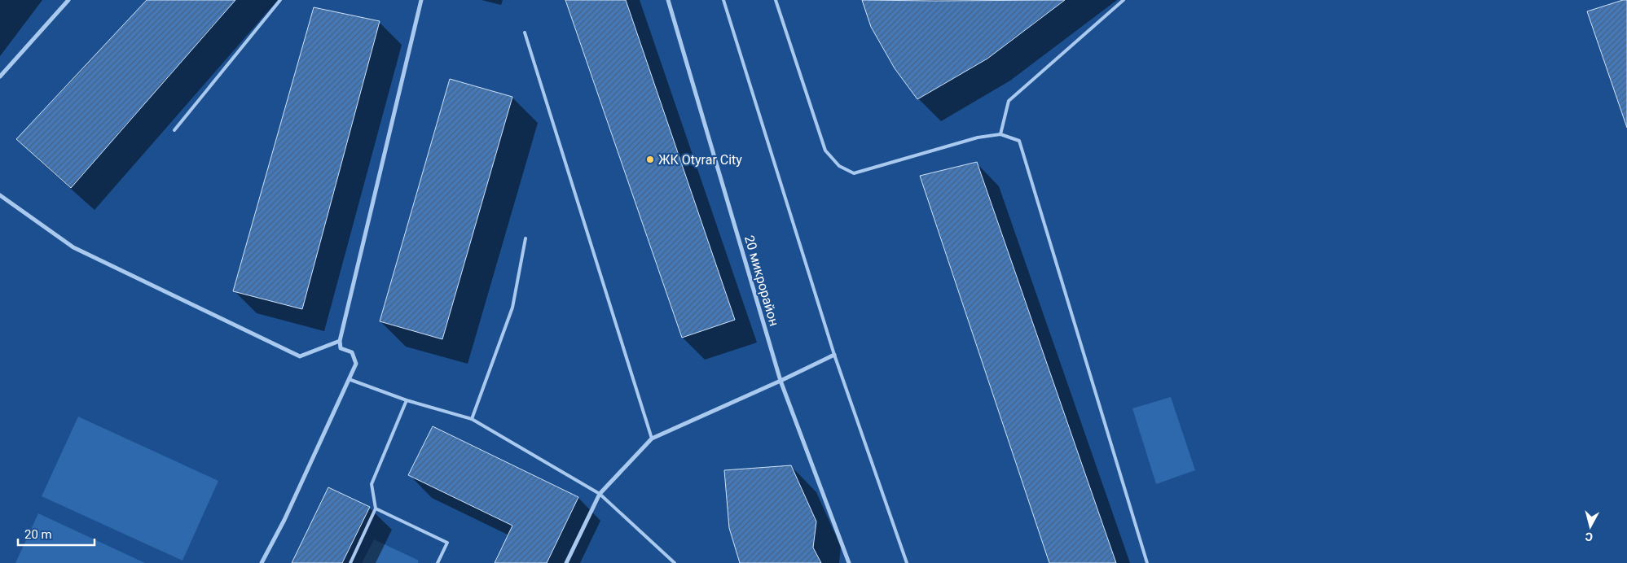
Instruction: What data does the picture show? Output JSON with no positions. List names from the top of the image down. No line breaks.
{"streets":{"street":["20 микрорайон"]},"places":["ЖК Otyrar City"],"scale_bar":"20 m","north":"bottom"}
